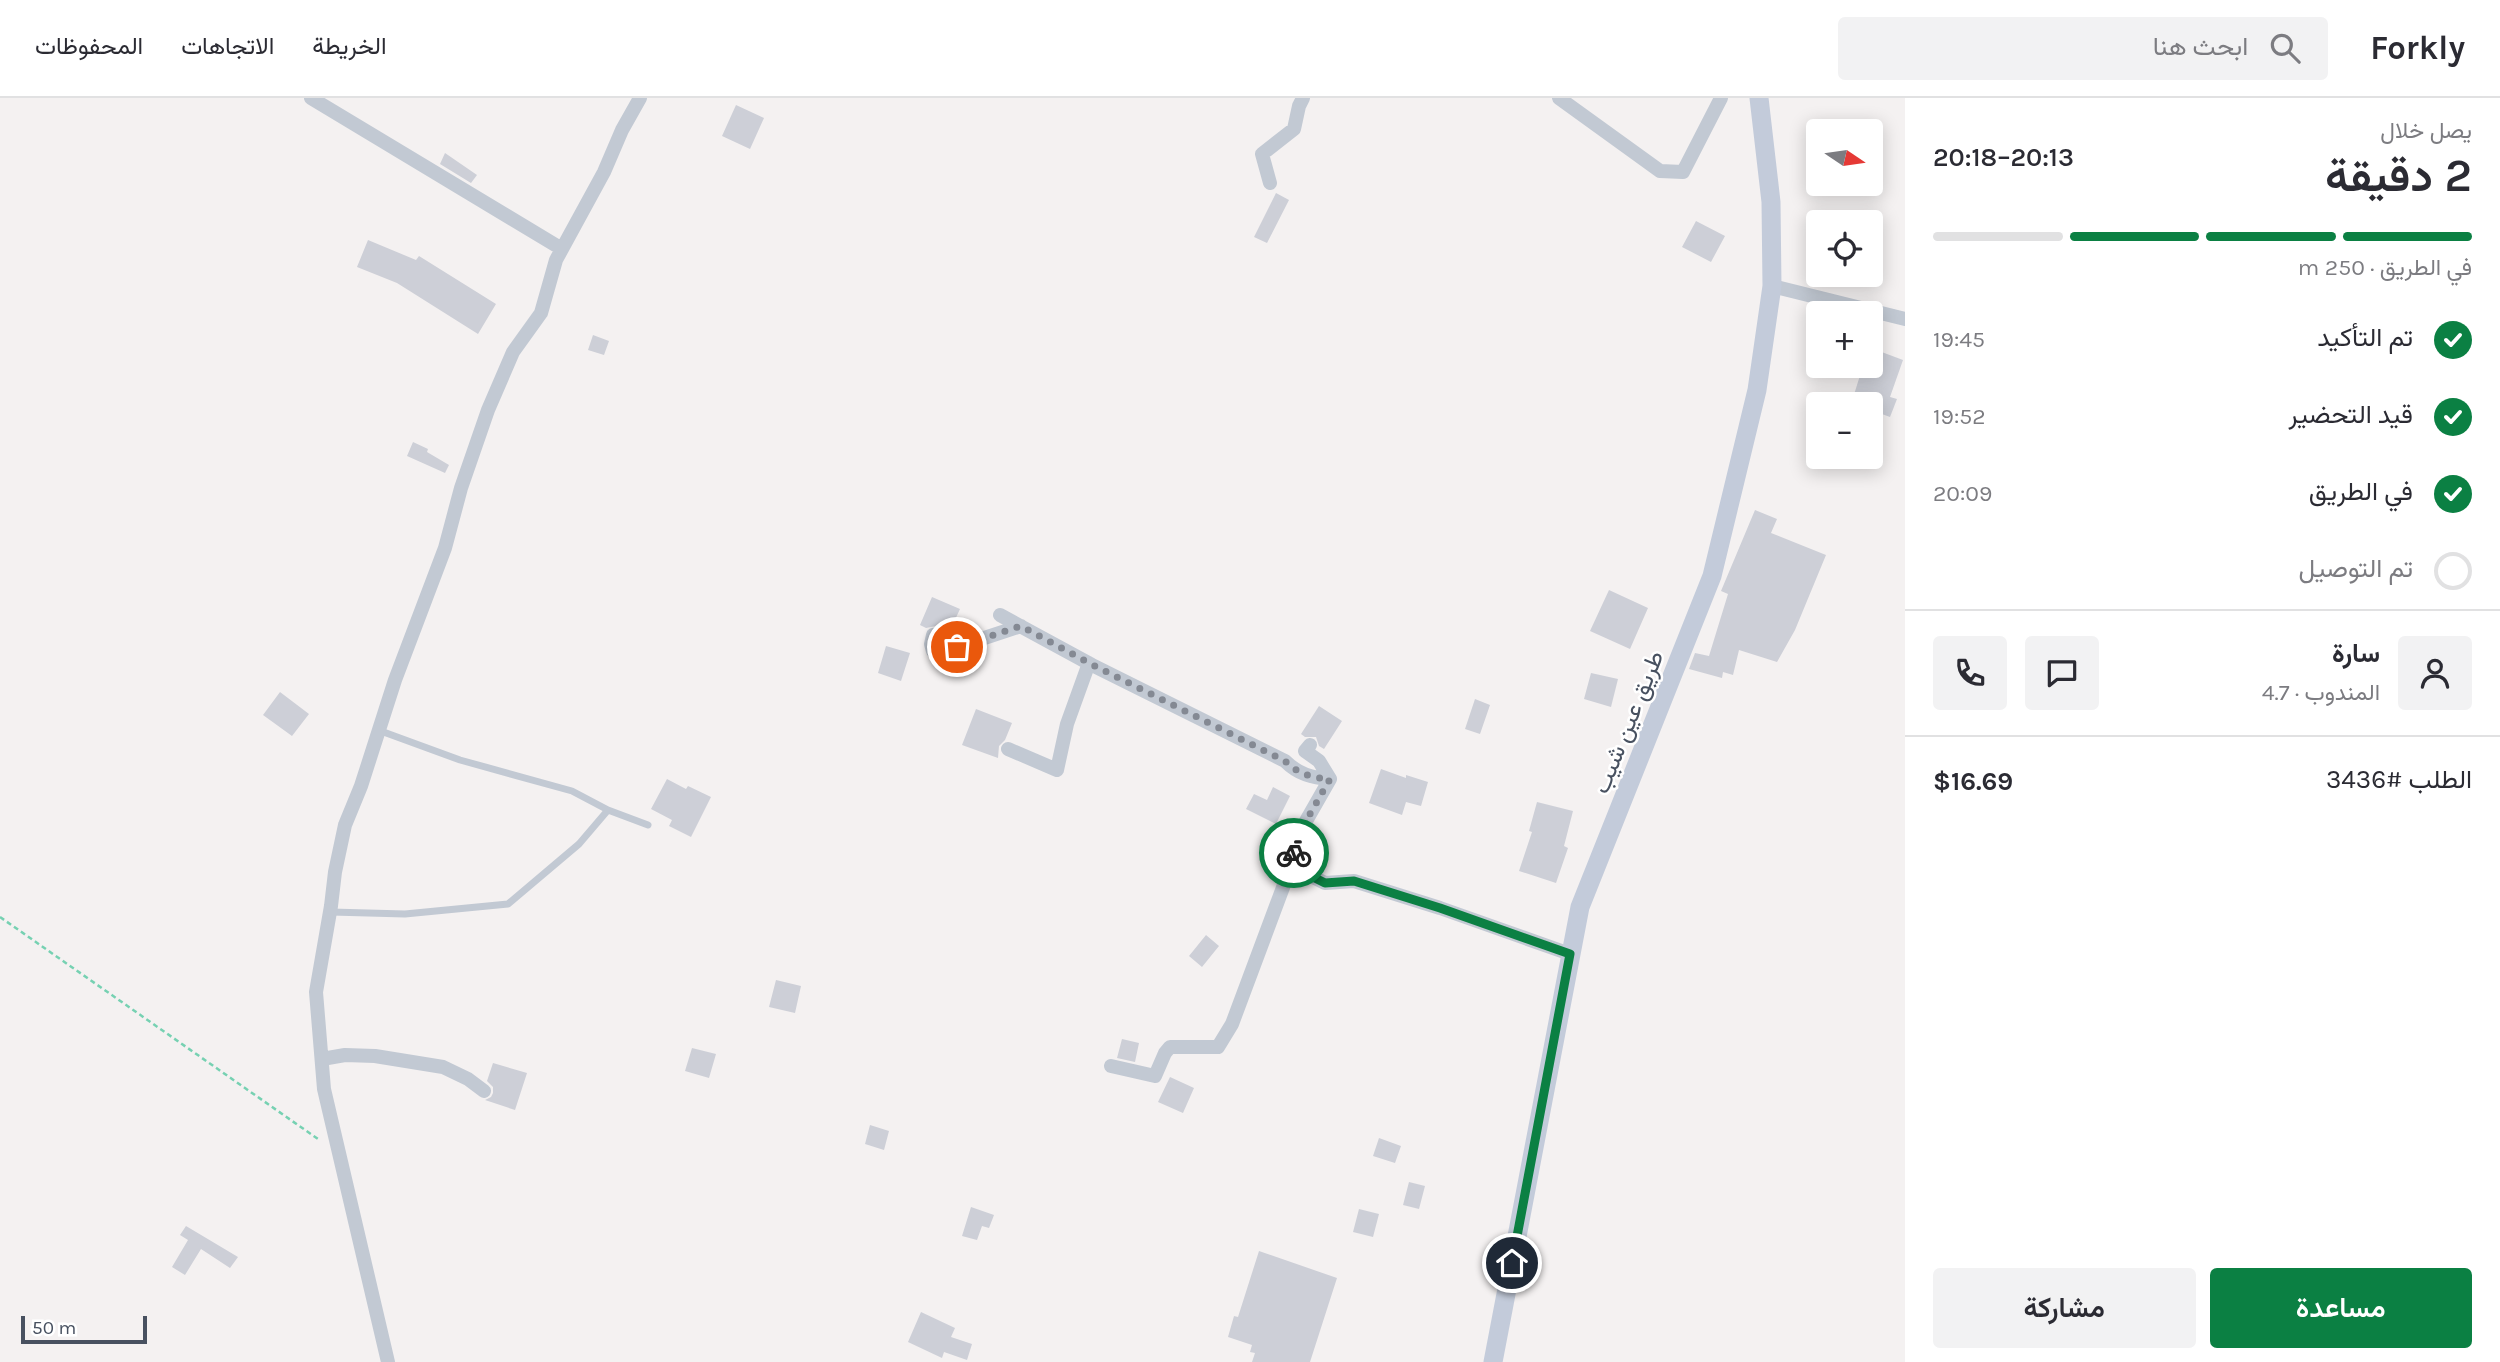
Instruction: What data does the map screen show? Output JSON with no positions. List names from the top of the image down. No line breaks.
{"streets":{"main road":["طريق عين شيب"]},"scale_bar":"50 m","north":"right","page":{"header":"Forkly","search":"ابحث هنا","nav":["الخريطة","الاتجاهات","المحفوظات"],"heading":["2 دقيقة","يصل خلال","20:13–20:18"],"panel":["سارة","المندوب · 4.7","الطلب #3436","$16.69"],"map_buttons":["+","−"],"bar":"في الطريق · 250 m","list":[["تم التأكيد","19:45"],["قيد التحضير","19:52"],["في الطريق","20:09"],"تم التوصيل"],"buttons":["مساعدة","مشاركة"],"scale":"50 m"}}
